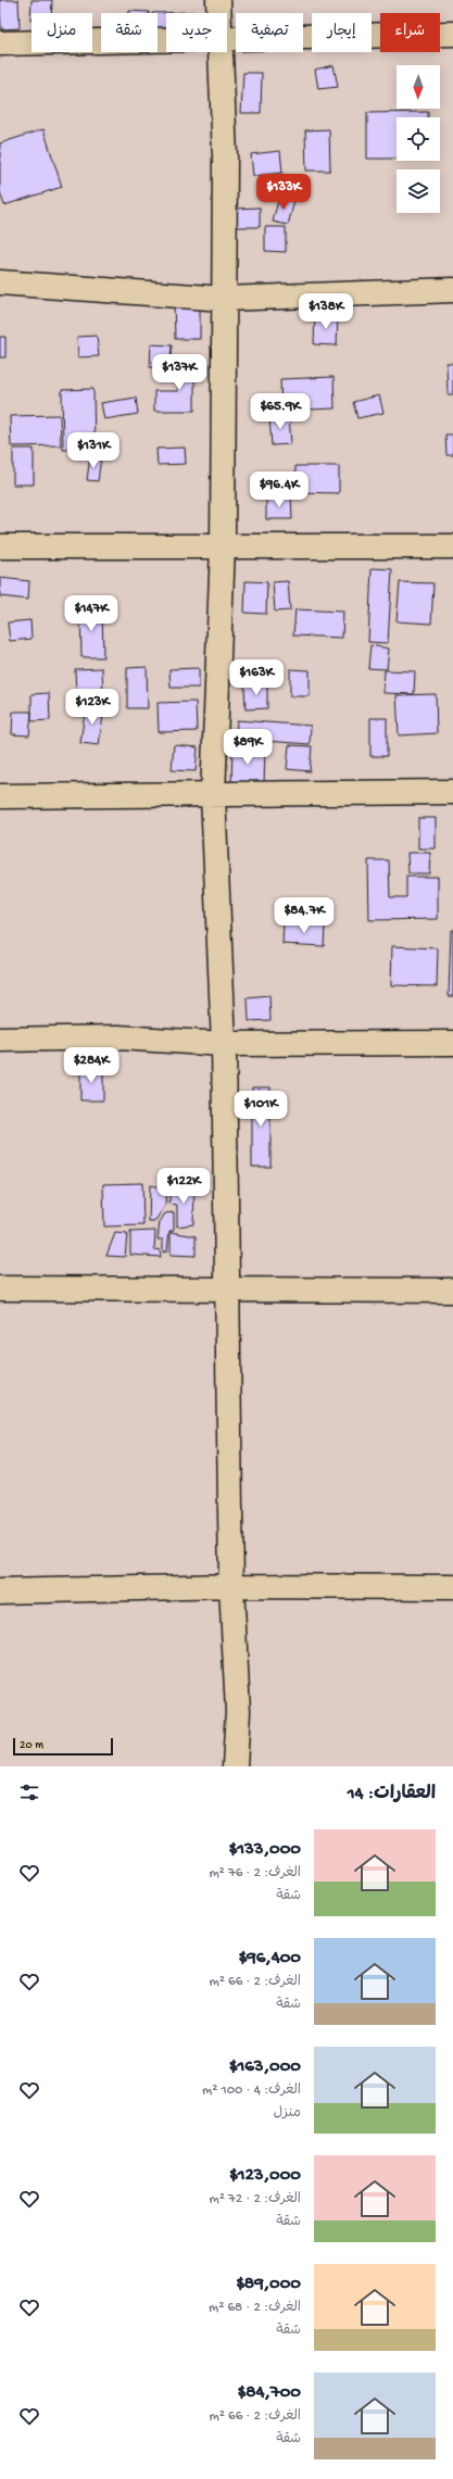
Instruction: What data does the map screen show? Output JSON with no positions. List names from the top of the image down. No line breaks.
{"scale_bar":"20 m","north":"bottom","page":{"chip":["شراء","إيجار","تصفية","جديد","شقة","منزل"],"price":["$133K","$138K","$137K","$65.9K","$131K","$96.4K","$147K","$163K","$123K","$89K","$84.7K","$284K","$101K","$122K"],"scale":"20 m","heading":"العقارات: 14","list":[{"name":"$133,000","note":"الغرف: 2 · 76 m² · شقة"},{"name":"$96,400","note":"الغرف: 2 · 66 m² · شقة"},{"name":"$163,000","note":"الغرف: 4 · 100 m² · منزل"},{"name":"$123,000","note":"الغرف: 2 · 72 m² · شقة"},{"name":"$89,000","note":"الغرف: 2 · 68 m² · شقة"},{"name":"$84,700","note":"الغرف: 2 · 66 m² · شقة"}]}}
